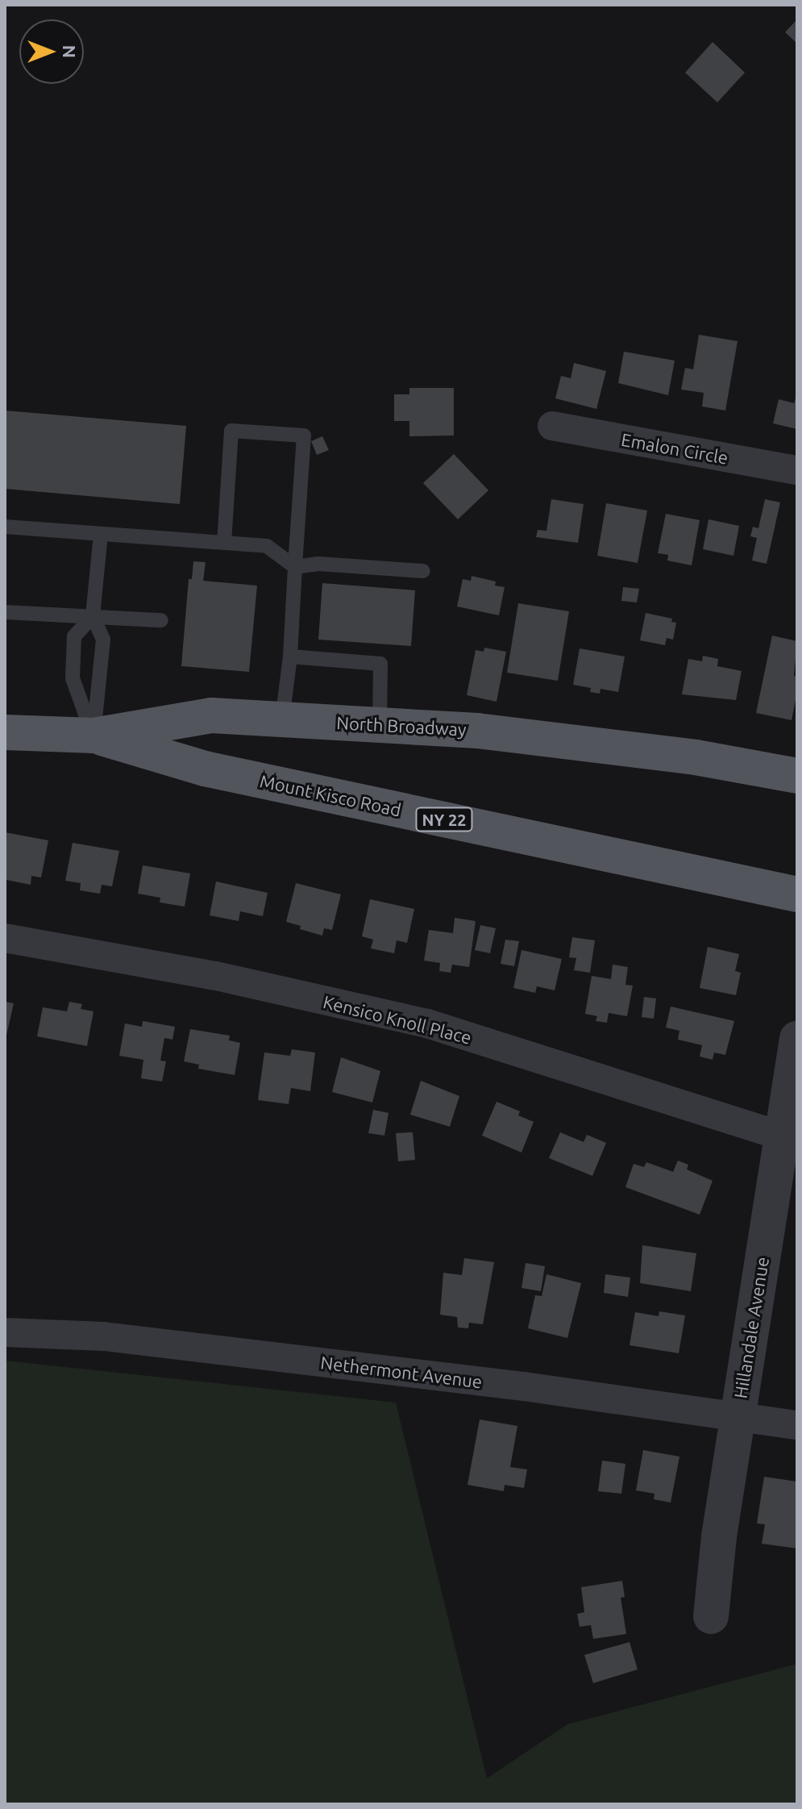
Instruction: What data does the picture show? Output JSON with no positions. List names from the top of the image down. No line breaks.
{"streets":{"main road":["North Broadway","Mount Kisco Road","NY 22"],"street":["Emalon Circle","Kensico Knoll Place","Hillandale Avenue","Nethermont Avenue"]},"crossings":[["North Broadway","Mount Kisco Road"],["Kensico Knoll Place","Hillandale Avenue"],["Hillandale Avenue","Nethermont Avenue"]],"north":"right"}
